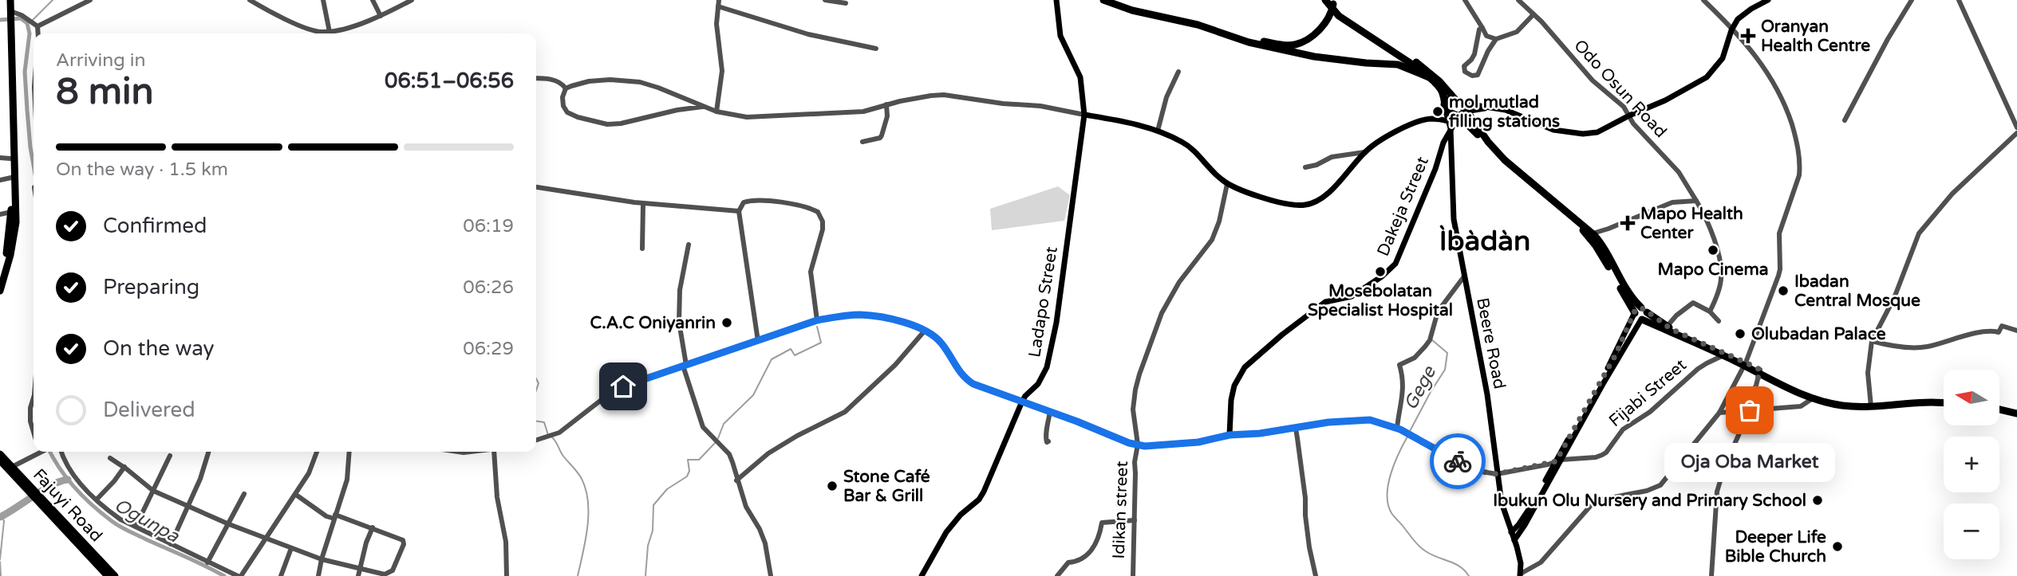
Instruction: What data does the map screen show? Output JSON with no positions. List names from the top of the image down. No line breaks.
{"streets":{"highway":["Fajuyi Road"],"main road":["Dakeja Street","Ladapo Street","Beere Road"],"street":["Odo Osun Road","Fijabi Street","Idikan street"]},"crossings":[["Dakeja Street","Beere Road"],["Beere Road","Fijabi Street"]],"districts":["Ìbàdàn"],"water":["Gege","Ogunpa"],"places":{"health":["Oranyan Health Centre","Mapo Health Center"],"other":["mol mutlad filling stations","Mapo Cinema","Mosebolatan Specialist Hospital","Ibadan Central Mosque","C.A.C Oniyanrin","Olubadan Palace","Oja Oba Market","Stone Café Bar & Grill","Ibukun Olu Nursery and Primary School","Deeper Life Bible Church"]},"north":"left","page":{"heading":["8 min","Arriving in","06:51–06:56"],"bar":"On the way · 1.5 km","list":[["Confirmed","06:19"],["Preparing","06:26"],["On the way","06:29"],"Delivered"],"map_buttons":["+","−"],"bubble":"Oja Oba Market"}}
